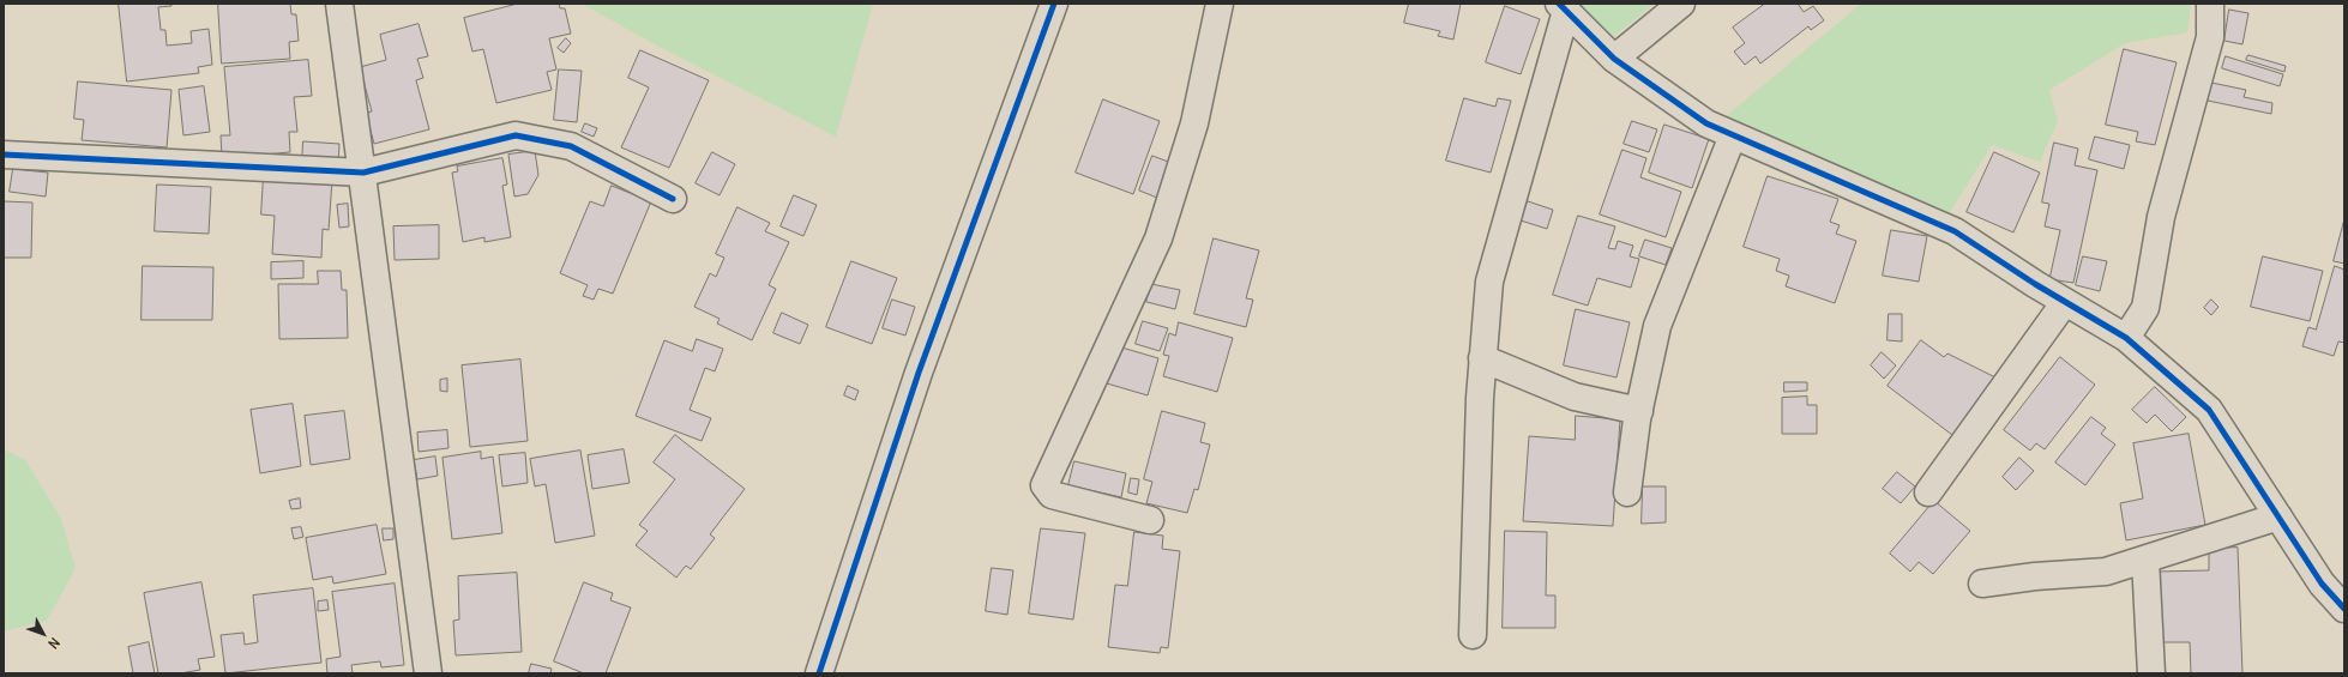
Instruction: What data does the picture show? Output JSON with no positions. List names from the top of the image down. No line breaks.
{"north":"bottom right"}
